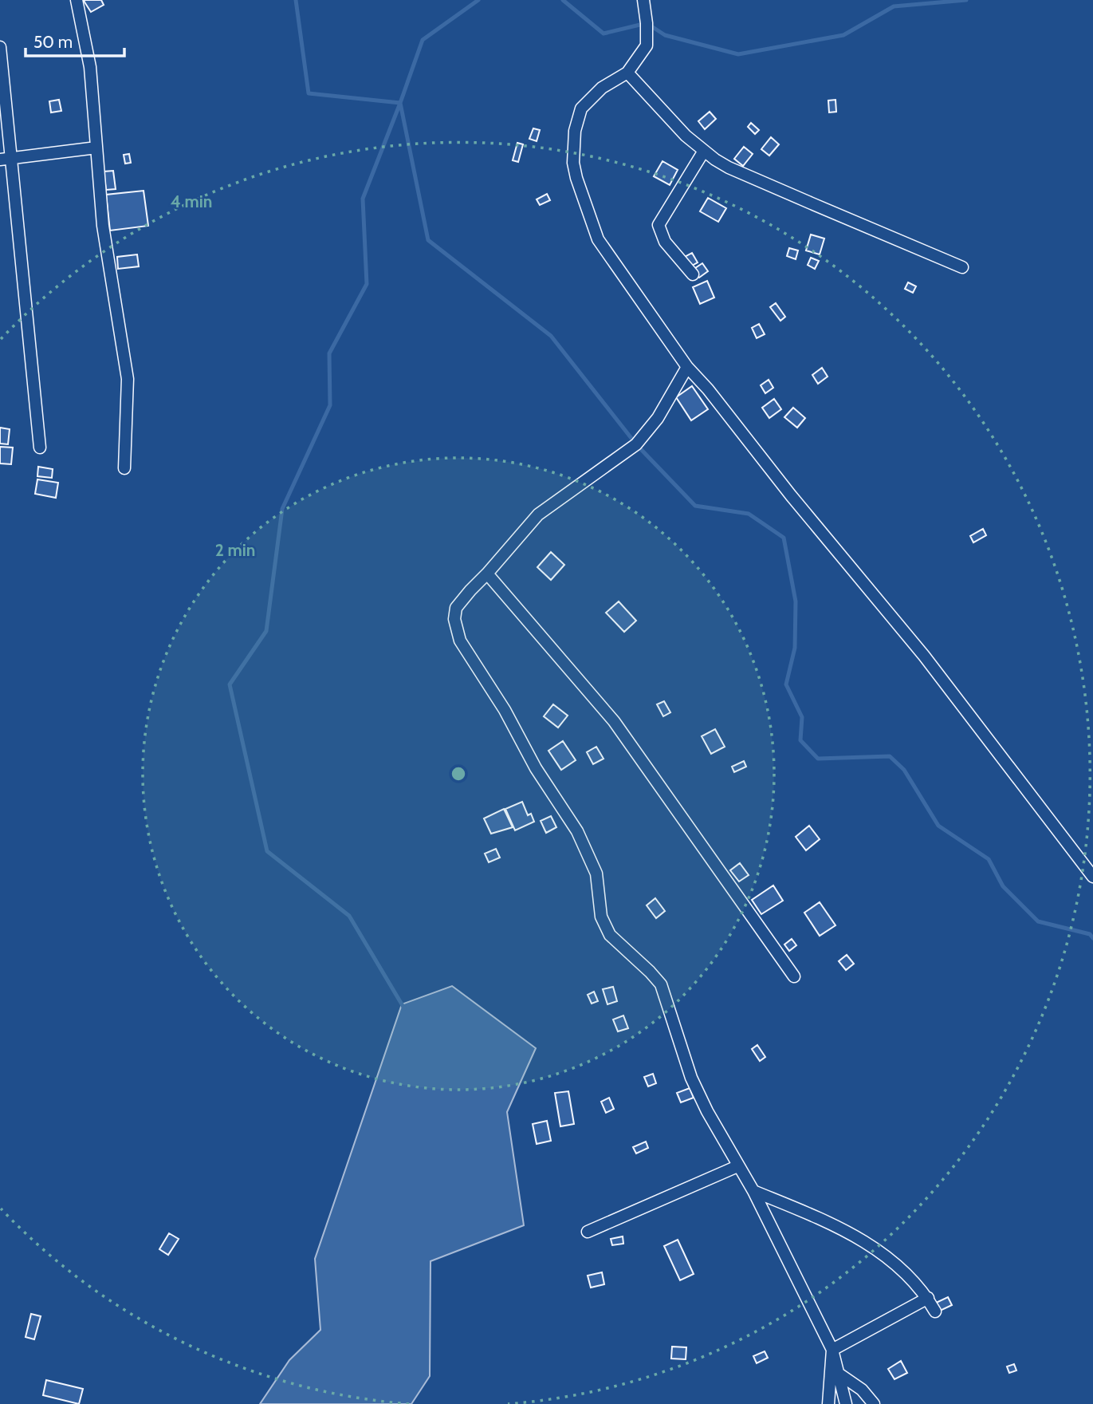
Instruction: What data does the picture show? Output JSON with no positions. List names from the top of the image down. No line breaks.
{"scale_bar":"50 m","rings":["4 min","2 min"]}
